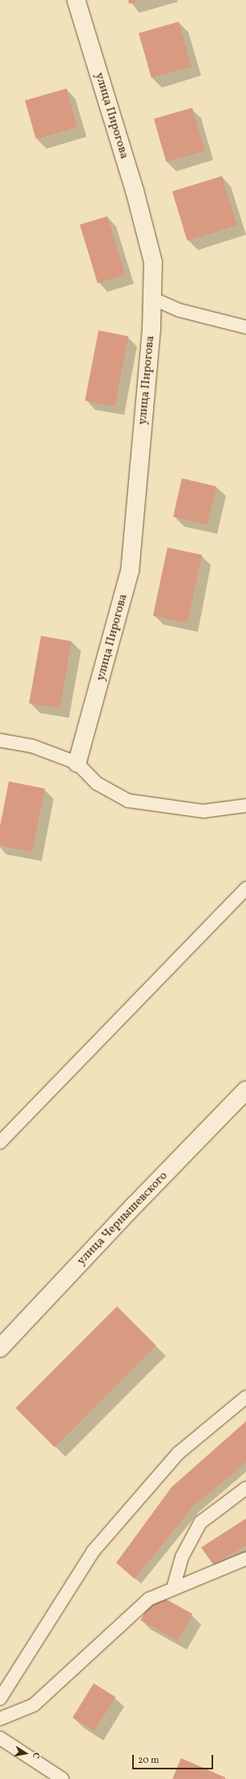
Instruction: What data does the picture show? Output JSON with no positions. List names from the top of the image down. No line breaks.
{"streets":{"street":["улица Пирогова","улица Чернышевского"]},"scale_bar":"20 m","north":"right"}
